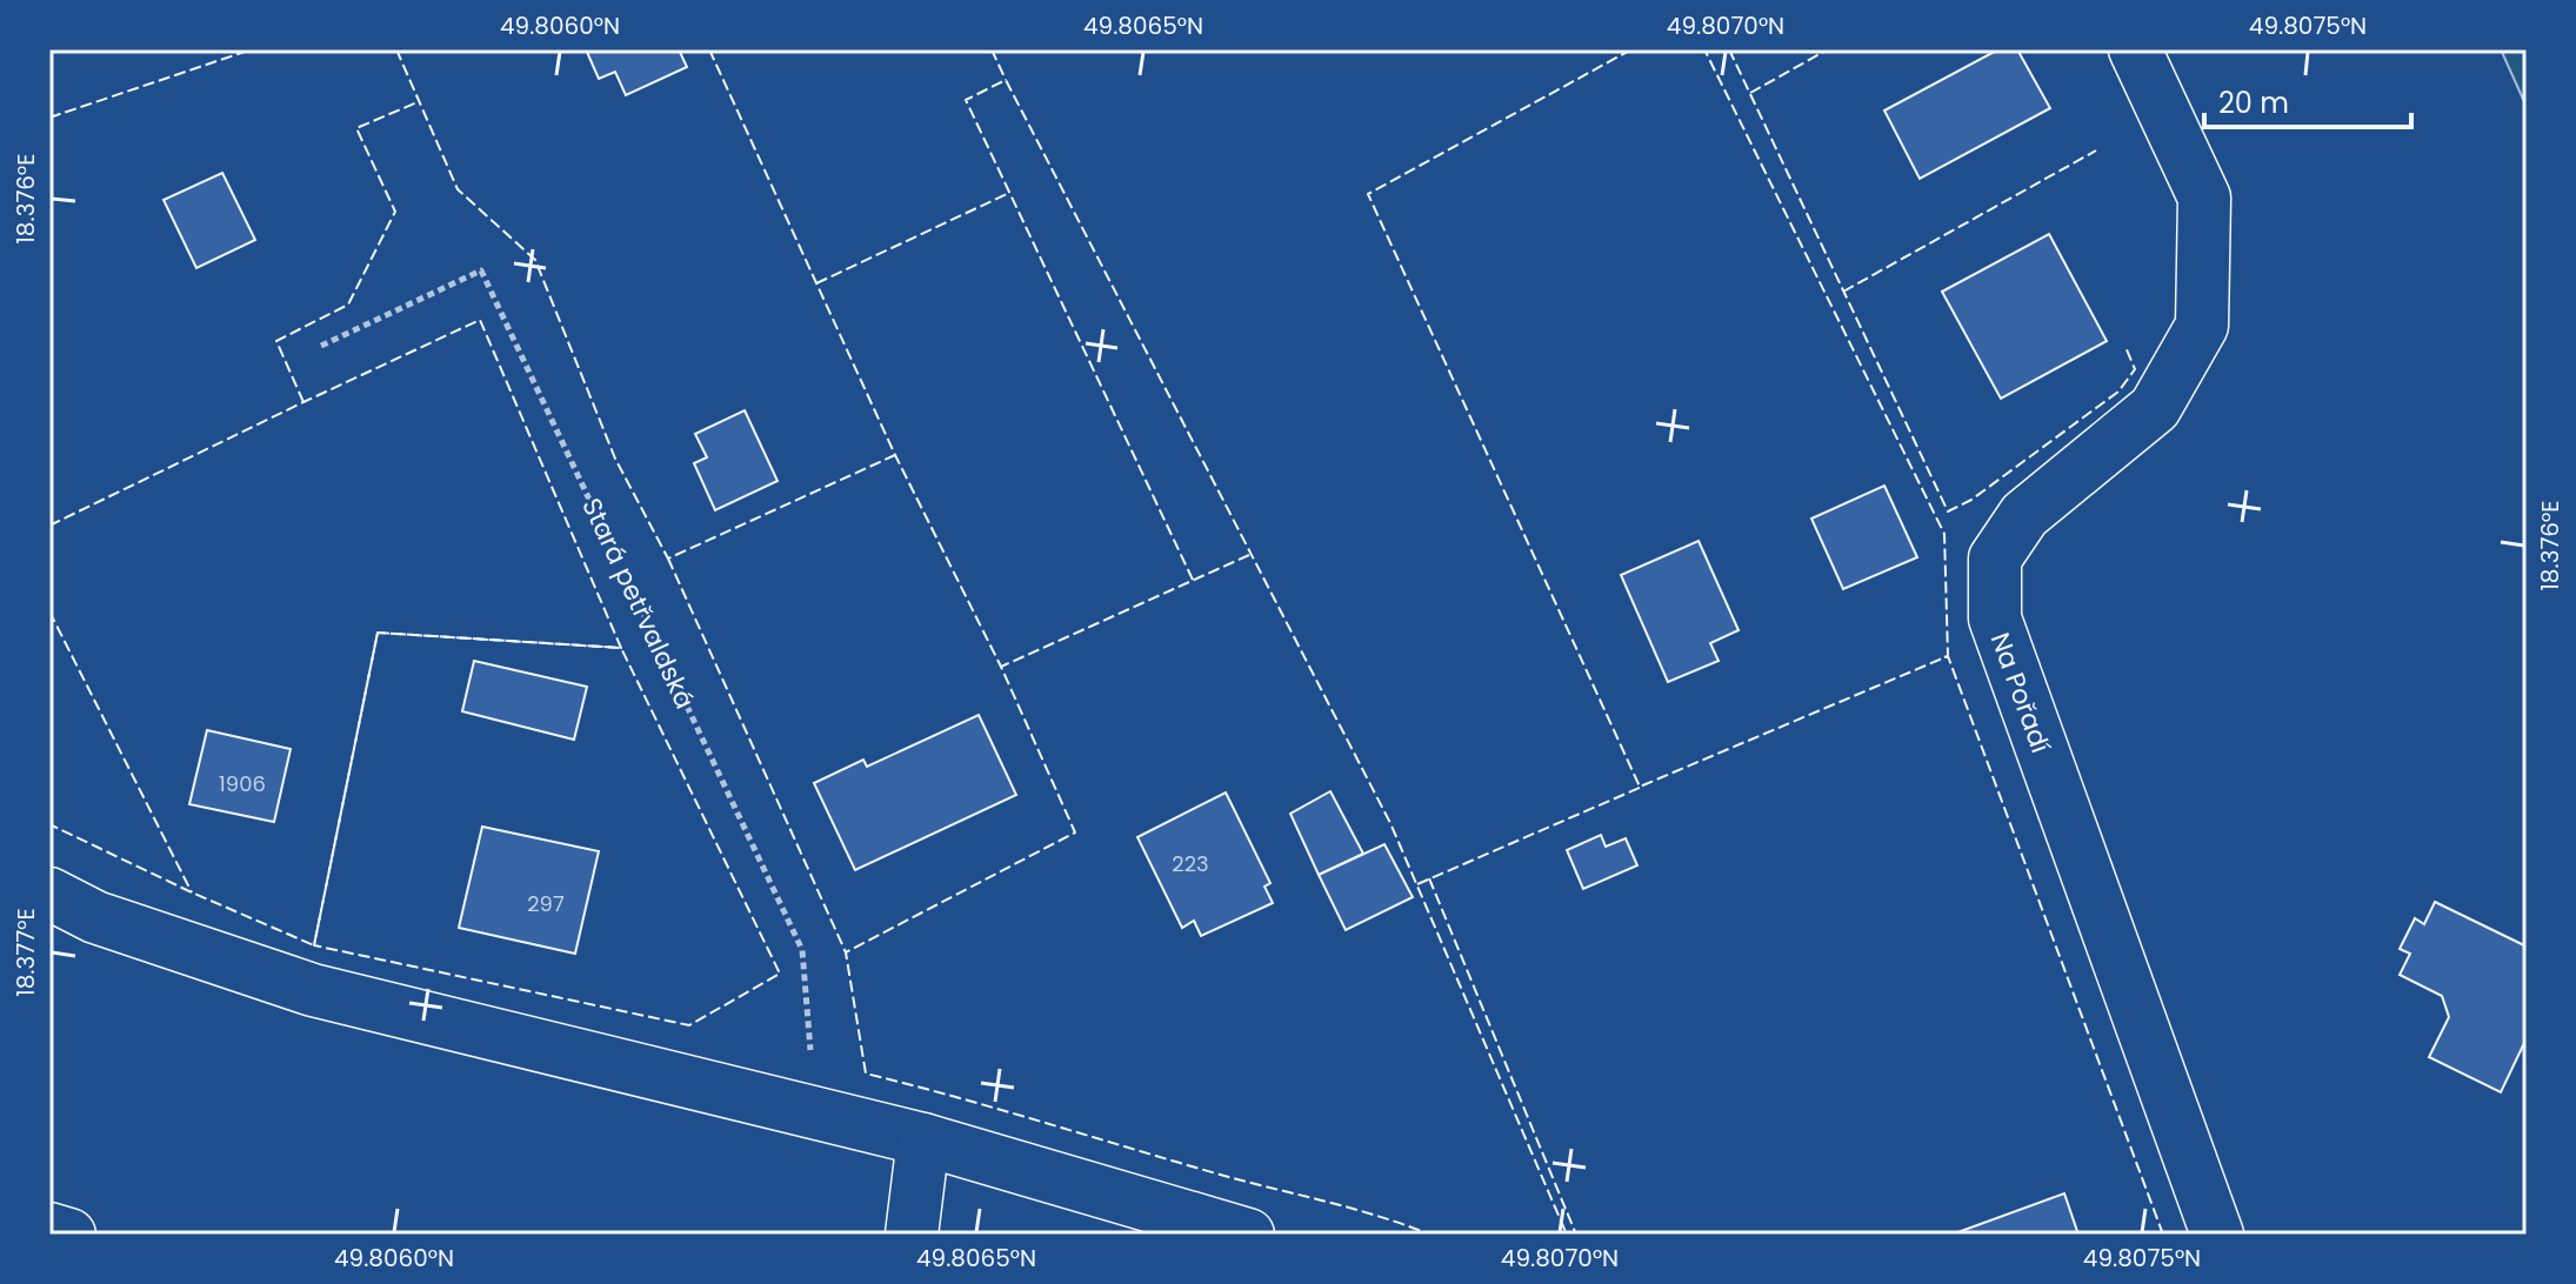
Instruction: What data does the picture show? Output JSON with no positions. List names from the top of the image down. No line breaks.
{"streets":{"street":["Na Pořadí"],"path":["Stará petřvaldská"]},"house_numbers":["1906","223","297"],"scale_bar":"20 m","coordinates":["49.8060°N","49.8065°N","49.8070°N","49.8075°N","18.376°E","18.377°E"]}
